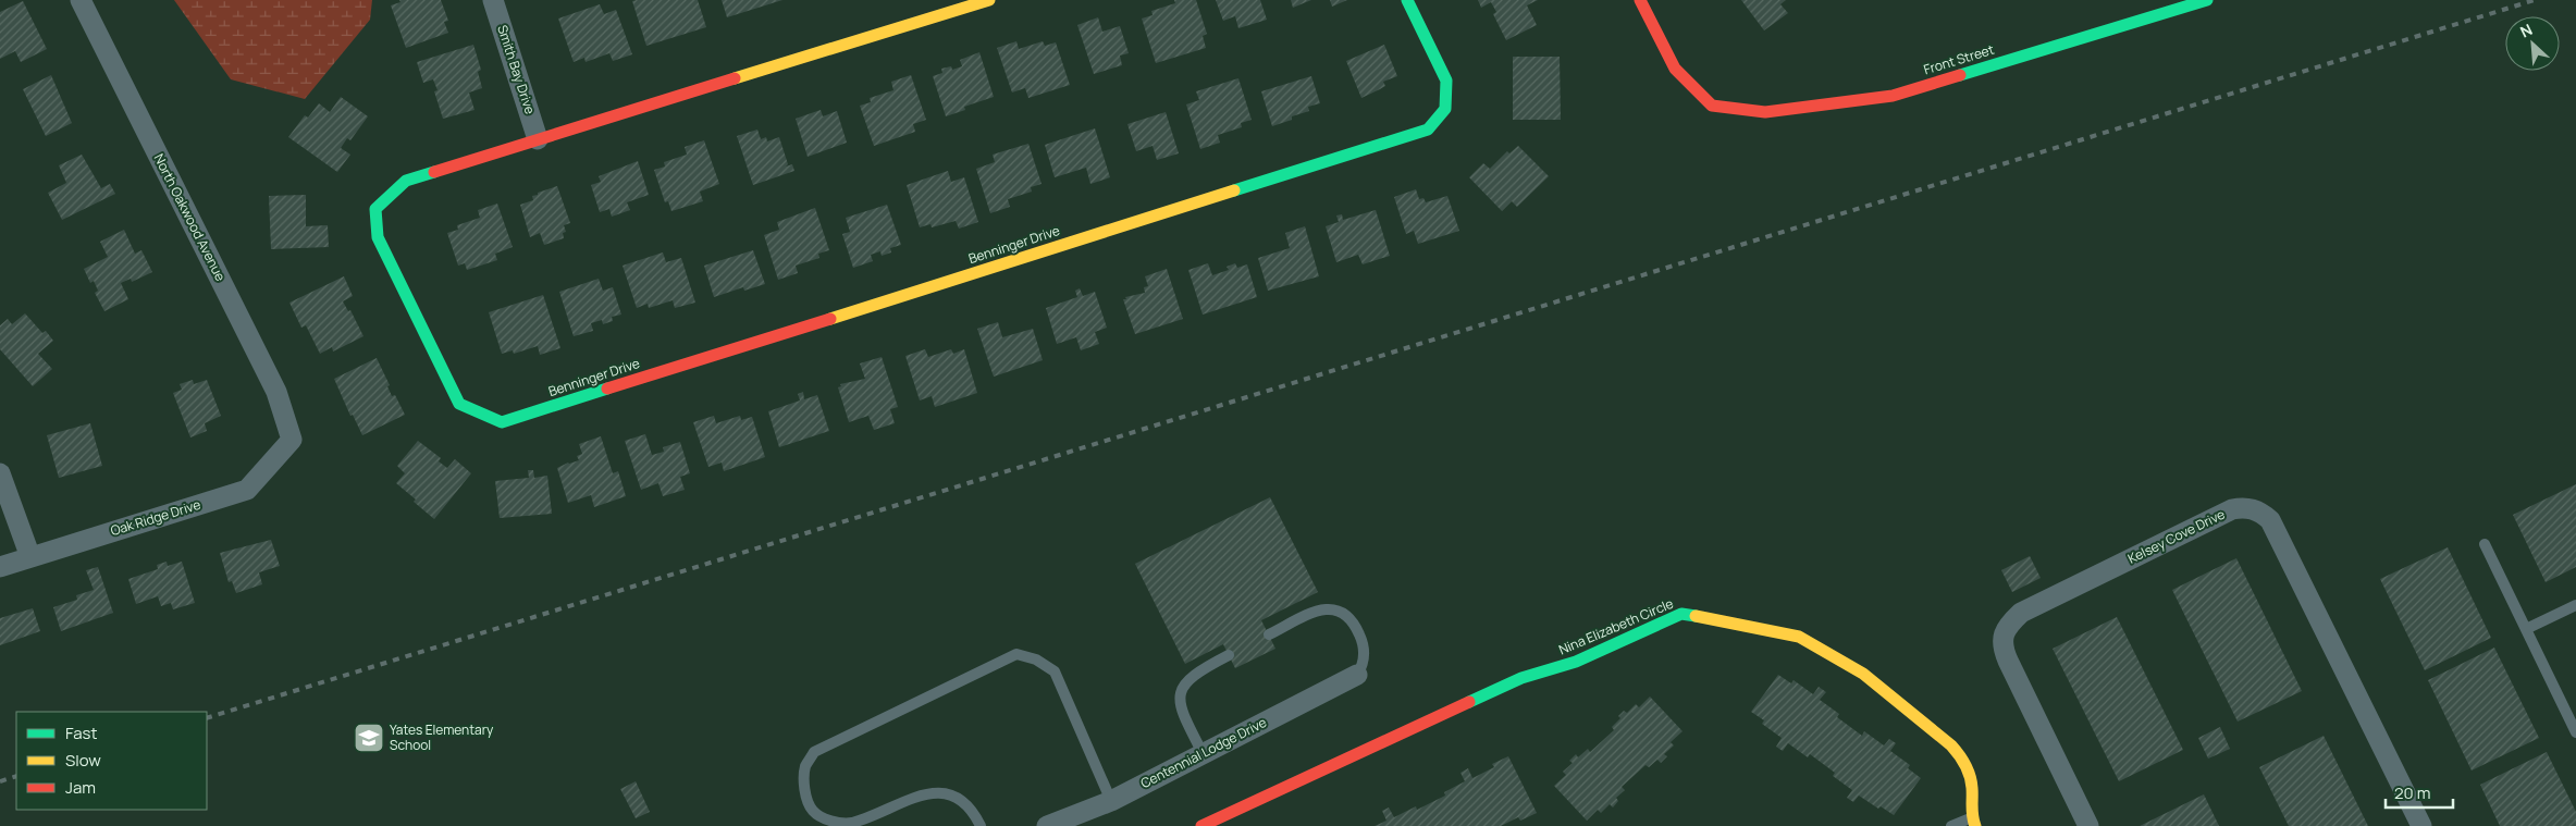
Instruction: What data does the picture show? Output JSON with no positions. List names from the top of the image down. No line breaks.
{"streets":{"street":["Front Street","Smith Bay Drive","North Oakwood Avenue","Benninger Drive","Oak Ridge Drive","Kelsey Cove Drive","Nina Elizabeth Circle","Centennial Lodge Drive"]},"crossings":[["Smith Bay Drive","Benninger Drive"],["North Oakwood Avenue","Oak Ridge Drive"]],"places":{"school or university":["Yates Elementary School"]},"legend":["Fast","Slow","Jam"],"scale_bar":"20 m","north":"top left"}
